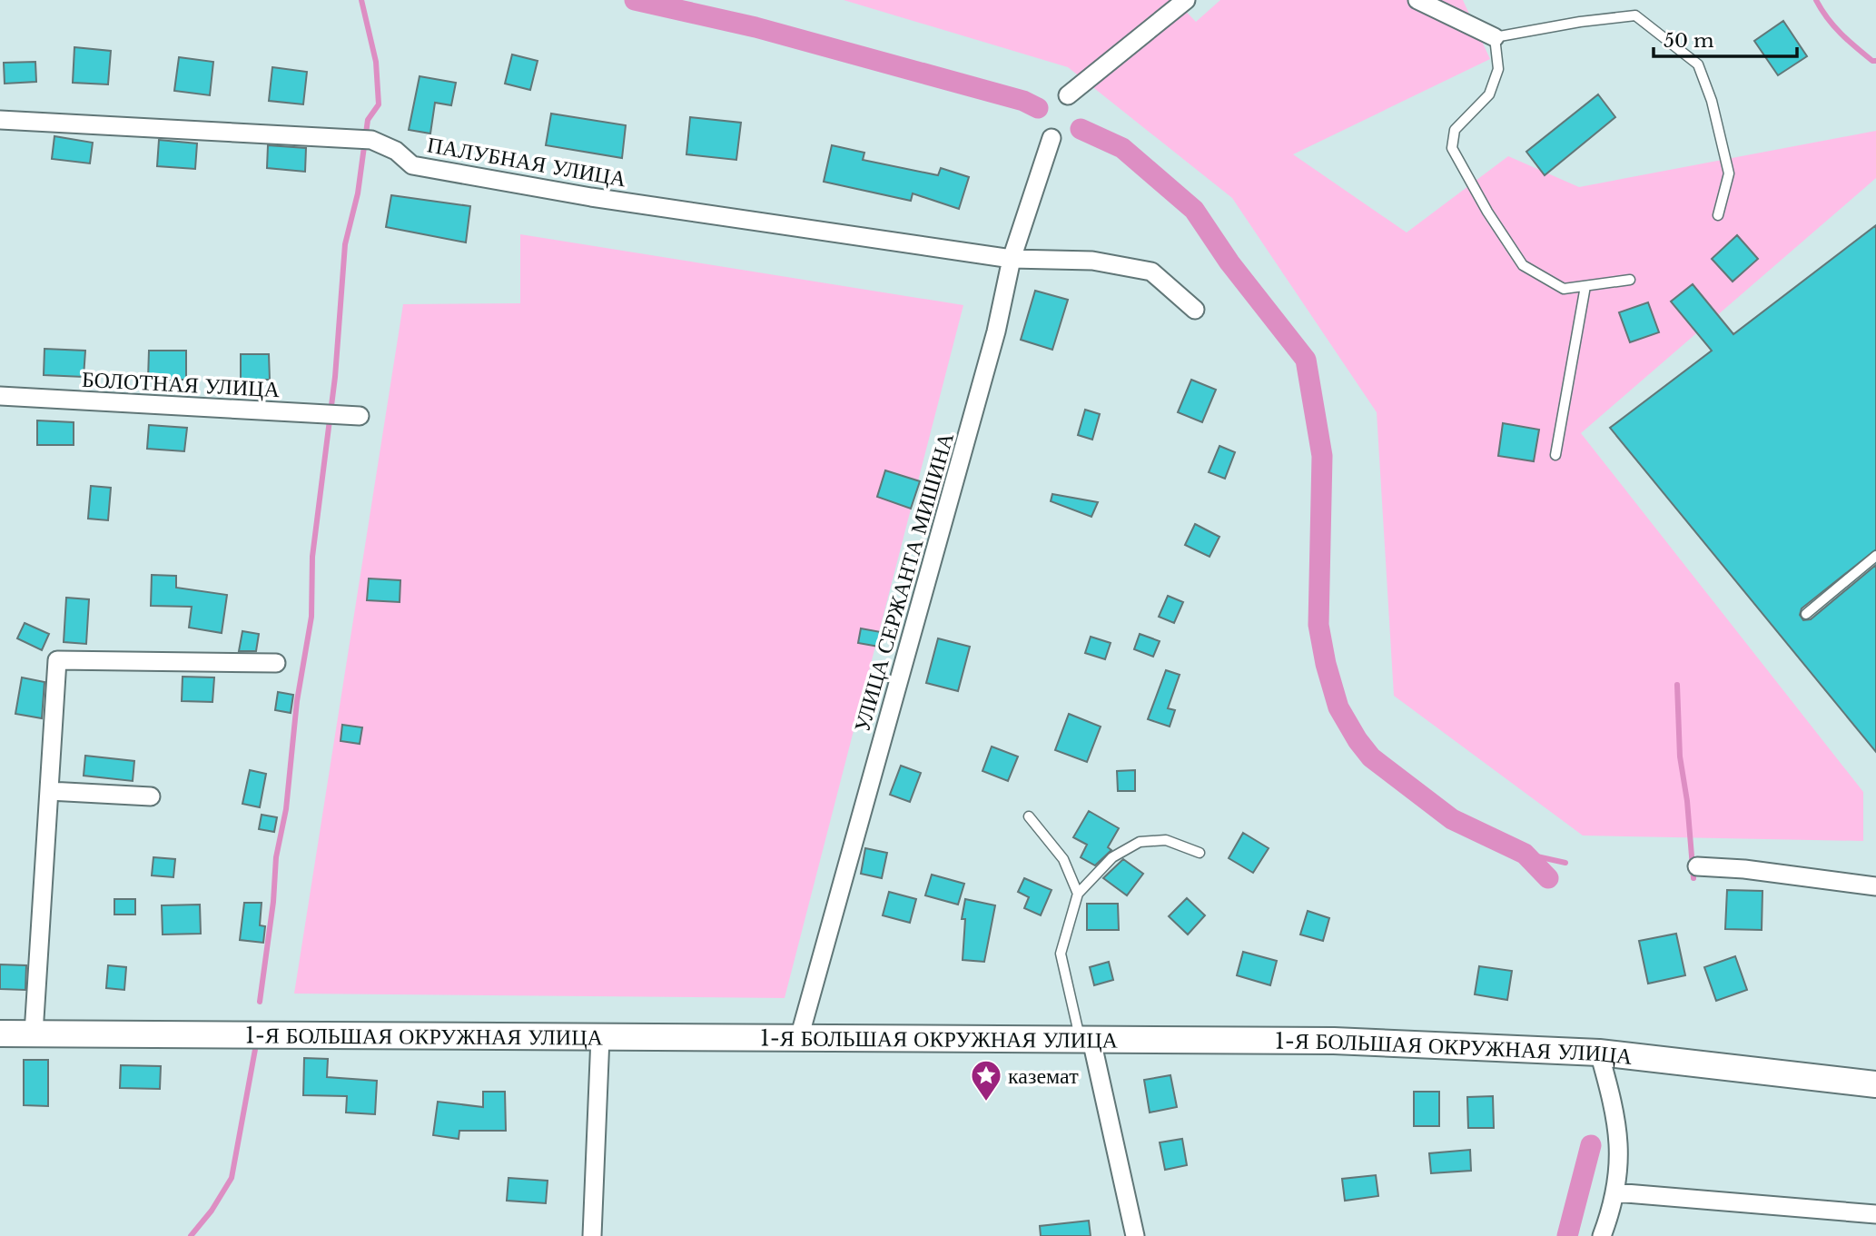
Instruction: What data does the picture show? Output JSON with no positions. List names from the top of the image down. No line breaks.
{"streets":{"street":["ПАЛУБНАЯ УЛИЦА","БОЛОТНАЯ УЛИЦА","УЛИЦА СЕРЖАНТА МИШИНА","1-Я БОЛЬШАЯ ОКРУЖНАЯ УЛИЦА"]},"crossings":[["ПАЛУБНАЯ УЛИЦА","УЛИЦА СЕРЖАНТА МИШИНА"],["УЛИЦА СЕРЖАНТА МИШИНА","1-Я БОЛЬШАЯ ОКРУЖНАЯ УЛИЦА"]],"places":{"place":["каземат"]},"scale_bar":"50 m"}
